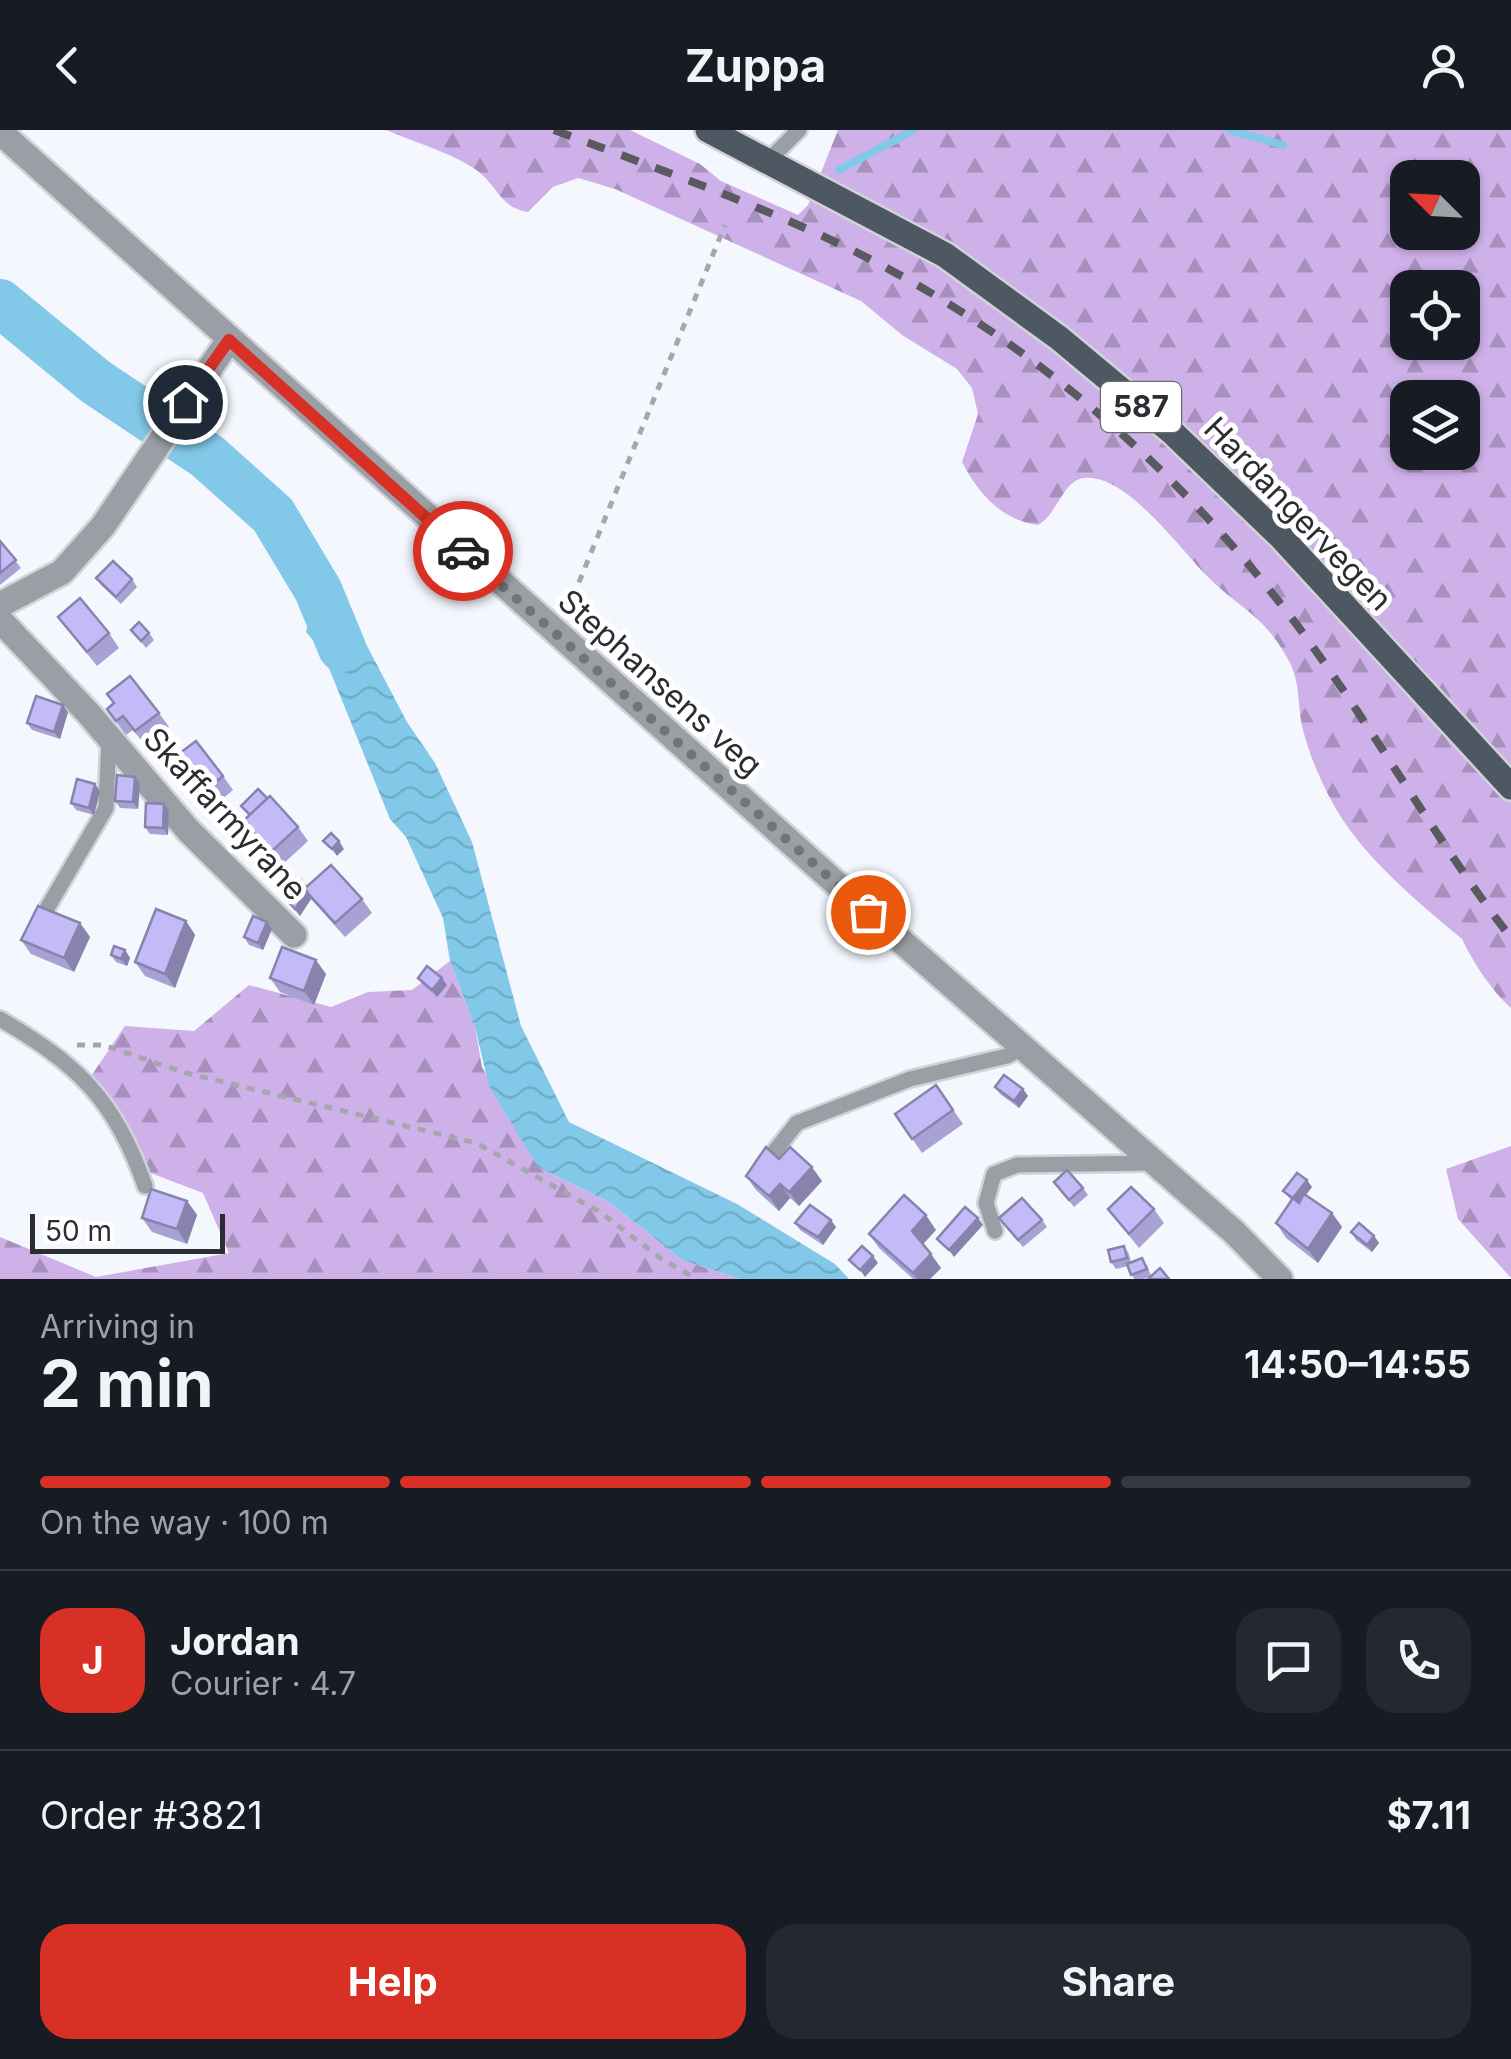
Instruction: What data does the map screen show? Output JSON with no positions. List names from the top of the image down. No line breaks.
{"streets":{"main road":["587","Hardangervegen"],"street":["Stephansens veg","Skaffarmyrane"]},"scale_bar":"50 m","north":"top left","page":{"header":"Zuppa","scale":"50 m","heading":["2 min","Arriving in","14:50–14:55"],"panel":["Jordan","Courier · 4.7","Order #3821","$7.11"],"bar":"On the way · 100 m","round":"J","buttons":["Help","Share"]}}
